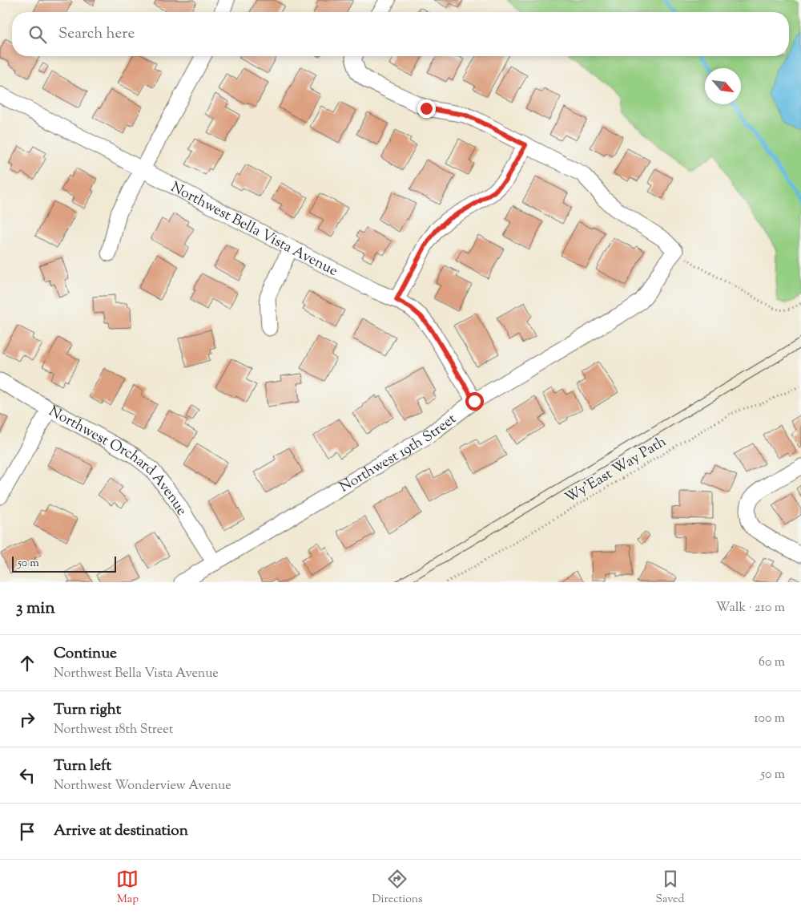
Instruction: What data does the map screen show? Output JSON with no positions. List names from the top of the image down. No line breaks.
{"streets":{"street":["Northwest Bella Vista Avenue","Northwest 19th Street","Northwest Orchard Avenue"],"path":["Wy'East Way Path"]},"crossings":[["Northwest Bella Vista Avenue","Northwest 19th Street"],["Northwest 19th Street","Northwest Orchard Avenue"]],"scale_bar":"50 m","north":"bottom right","page":{"search":"Search here","scale":"50 m","heading":["3 min","Walk · 210 m"],"list":[["Continue","Northwest Bella Vista Avenue","60 m"],["Turn right","Northwest 18th Street","100 m"],["Turn left","Northwest Wonderview Avenue","50 m"],"Arrive at destination"],"nav":["Map","Directions","Saved"]}}
